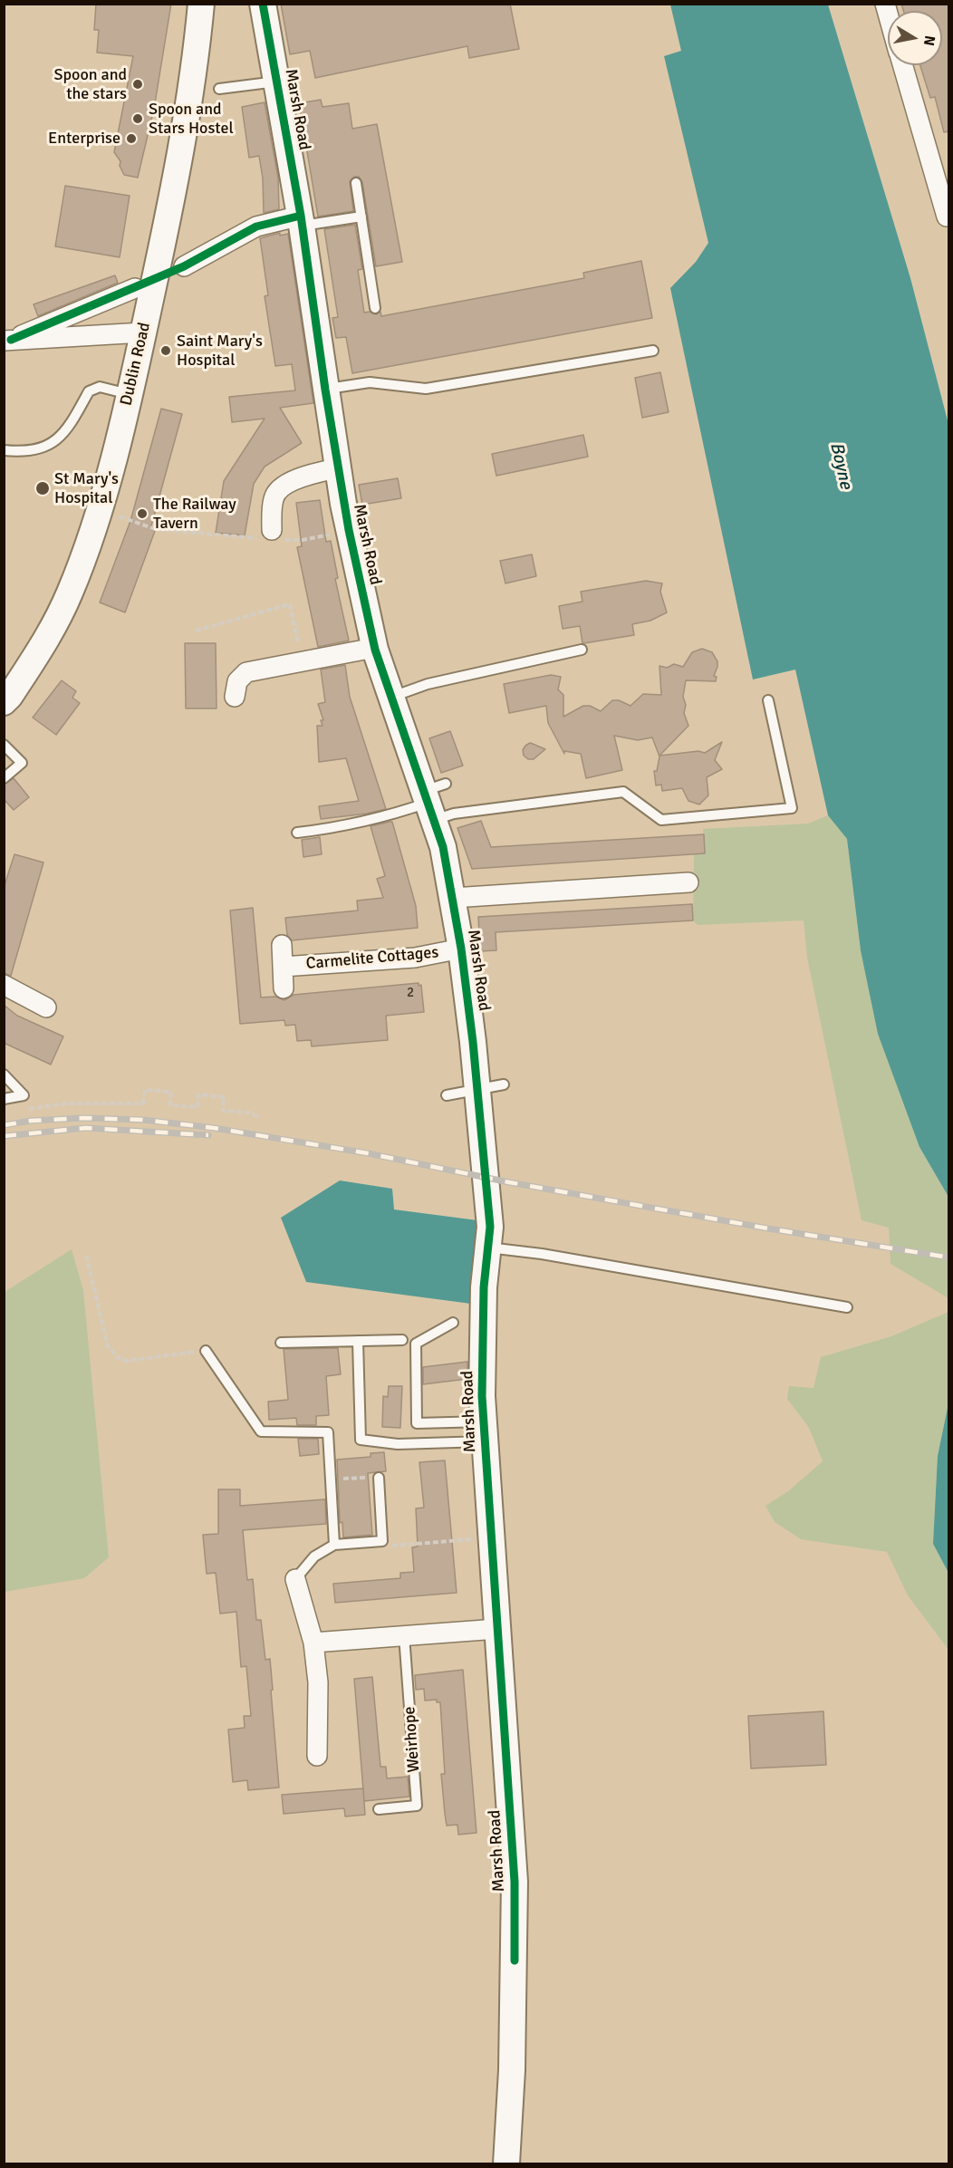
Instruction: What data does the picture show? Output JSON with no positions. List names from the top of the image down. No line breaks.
{"streets":{"main road":["Marsh Road","Dublin Road"],"street":["Carmelite Cottages"],"lane":["Weirhope"]},"crossings":[["Marsh Road","Carmelite Cottages"]],"water":["Boyne"],"places":["Spoon and the stars","Spoon and Stars Hostel","Enterprise","Saint Mary's Hospital","St Mary's Hospital","The Railway Tavern"],"house_numbers":["2"],"north":"right"}
